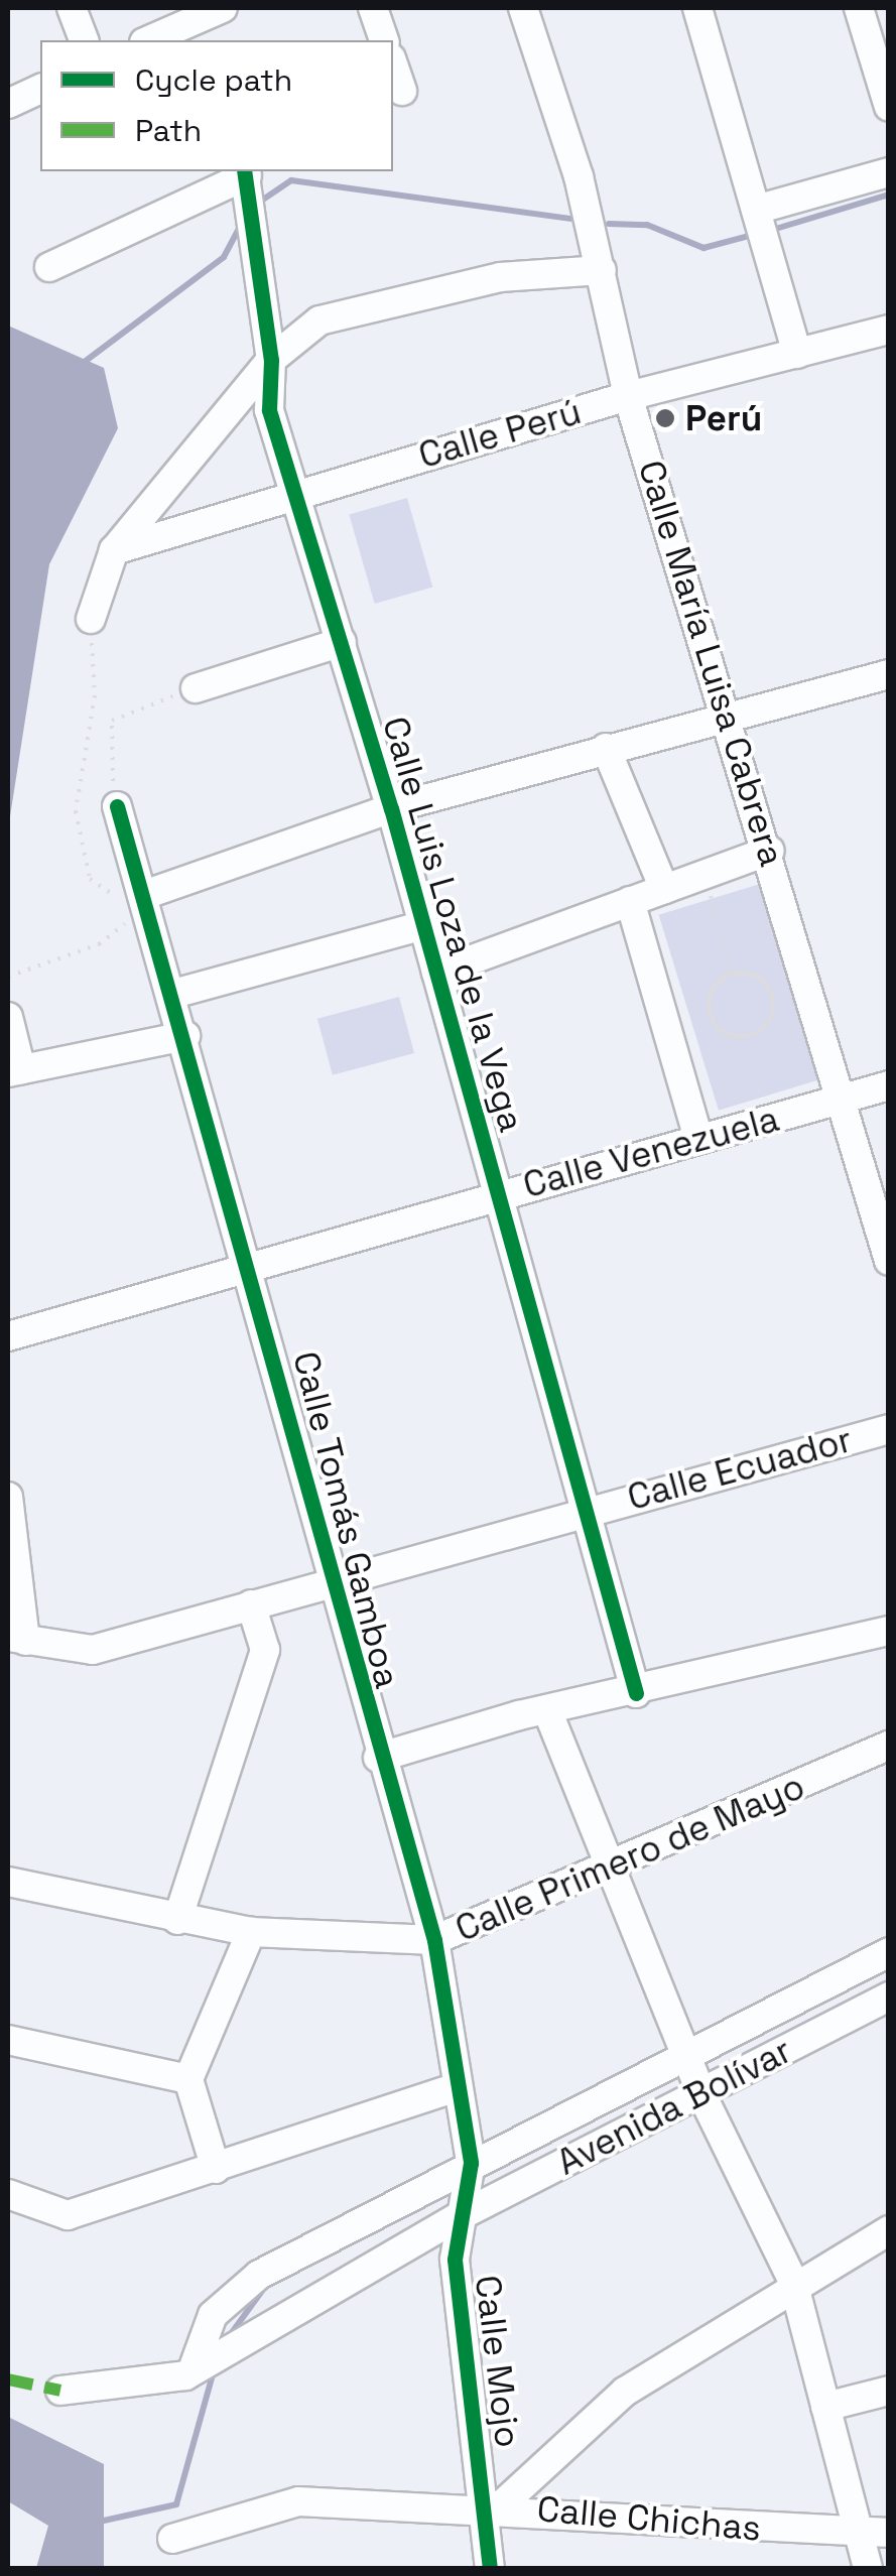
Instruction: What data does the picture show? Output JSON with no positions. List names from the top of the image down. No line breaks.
{"streets":{"street":["Calle Perú","Calle María Luisa Cabrera","Calle Luis Loza de la Vega","Calle Venezuela","Calle Ecuador","Calle Tomás Gamboa","Calle Primero de Mayo","Avenida Bolívar","Calle Mojo","Calle Chichas"]},"crossings":[["Calle Perú","Calle María Luisa Cabrera"],["Calle Perú","Calle Luis Loza de la Vega"],["Calle María Luisa Cabrera","Calle Venezuela"],["Calle Luis Loza de la Vega","Calle Venezuela"],["Calle Luis Loza de la Vega","Calle Ecuador"],["Calle Venezuela","Calle Tomás Gamboa"],["Calle Ecuador","Calle Tomás Gamboa"],["Calle Tomás Gamboa","Calle Primero de Mayo"],["Calle Tomás Gamboa","Avenida Bolívar"],["Calle Tomás Gamboa","Calle Mojo"],["Avenida Bolívar","Calle Mojo"],["Calle Mojo","Calle Chichas"]],"places":["Perú"],"legend":["Cycle path","Path"]}
